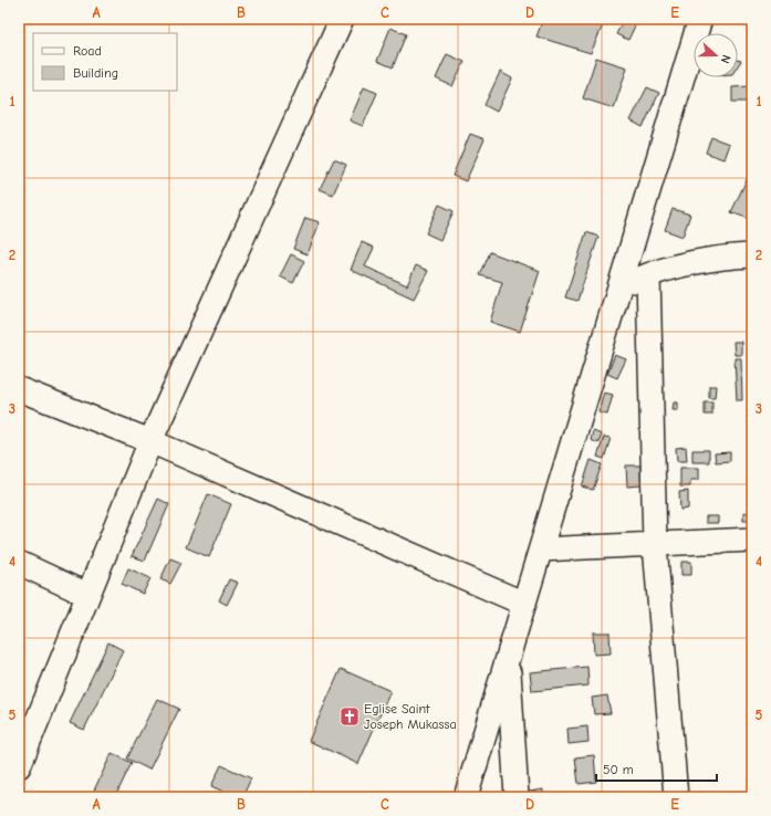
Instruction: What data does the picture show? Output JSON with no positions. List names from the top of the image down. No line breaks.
{"places":{"church":["Eglise Saint Joseph Mukassa"]},"legend":["Road","Building"],"scale_bar":"50 m","north":"right","grid":{"columns":["A","B","C","D","E"],"rows":["1","2","3","4","5"]}}
